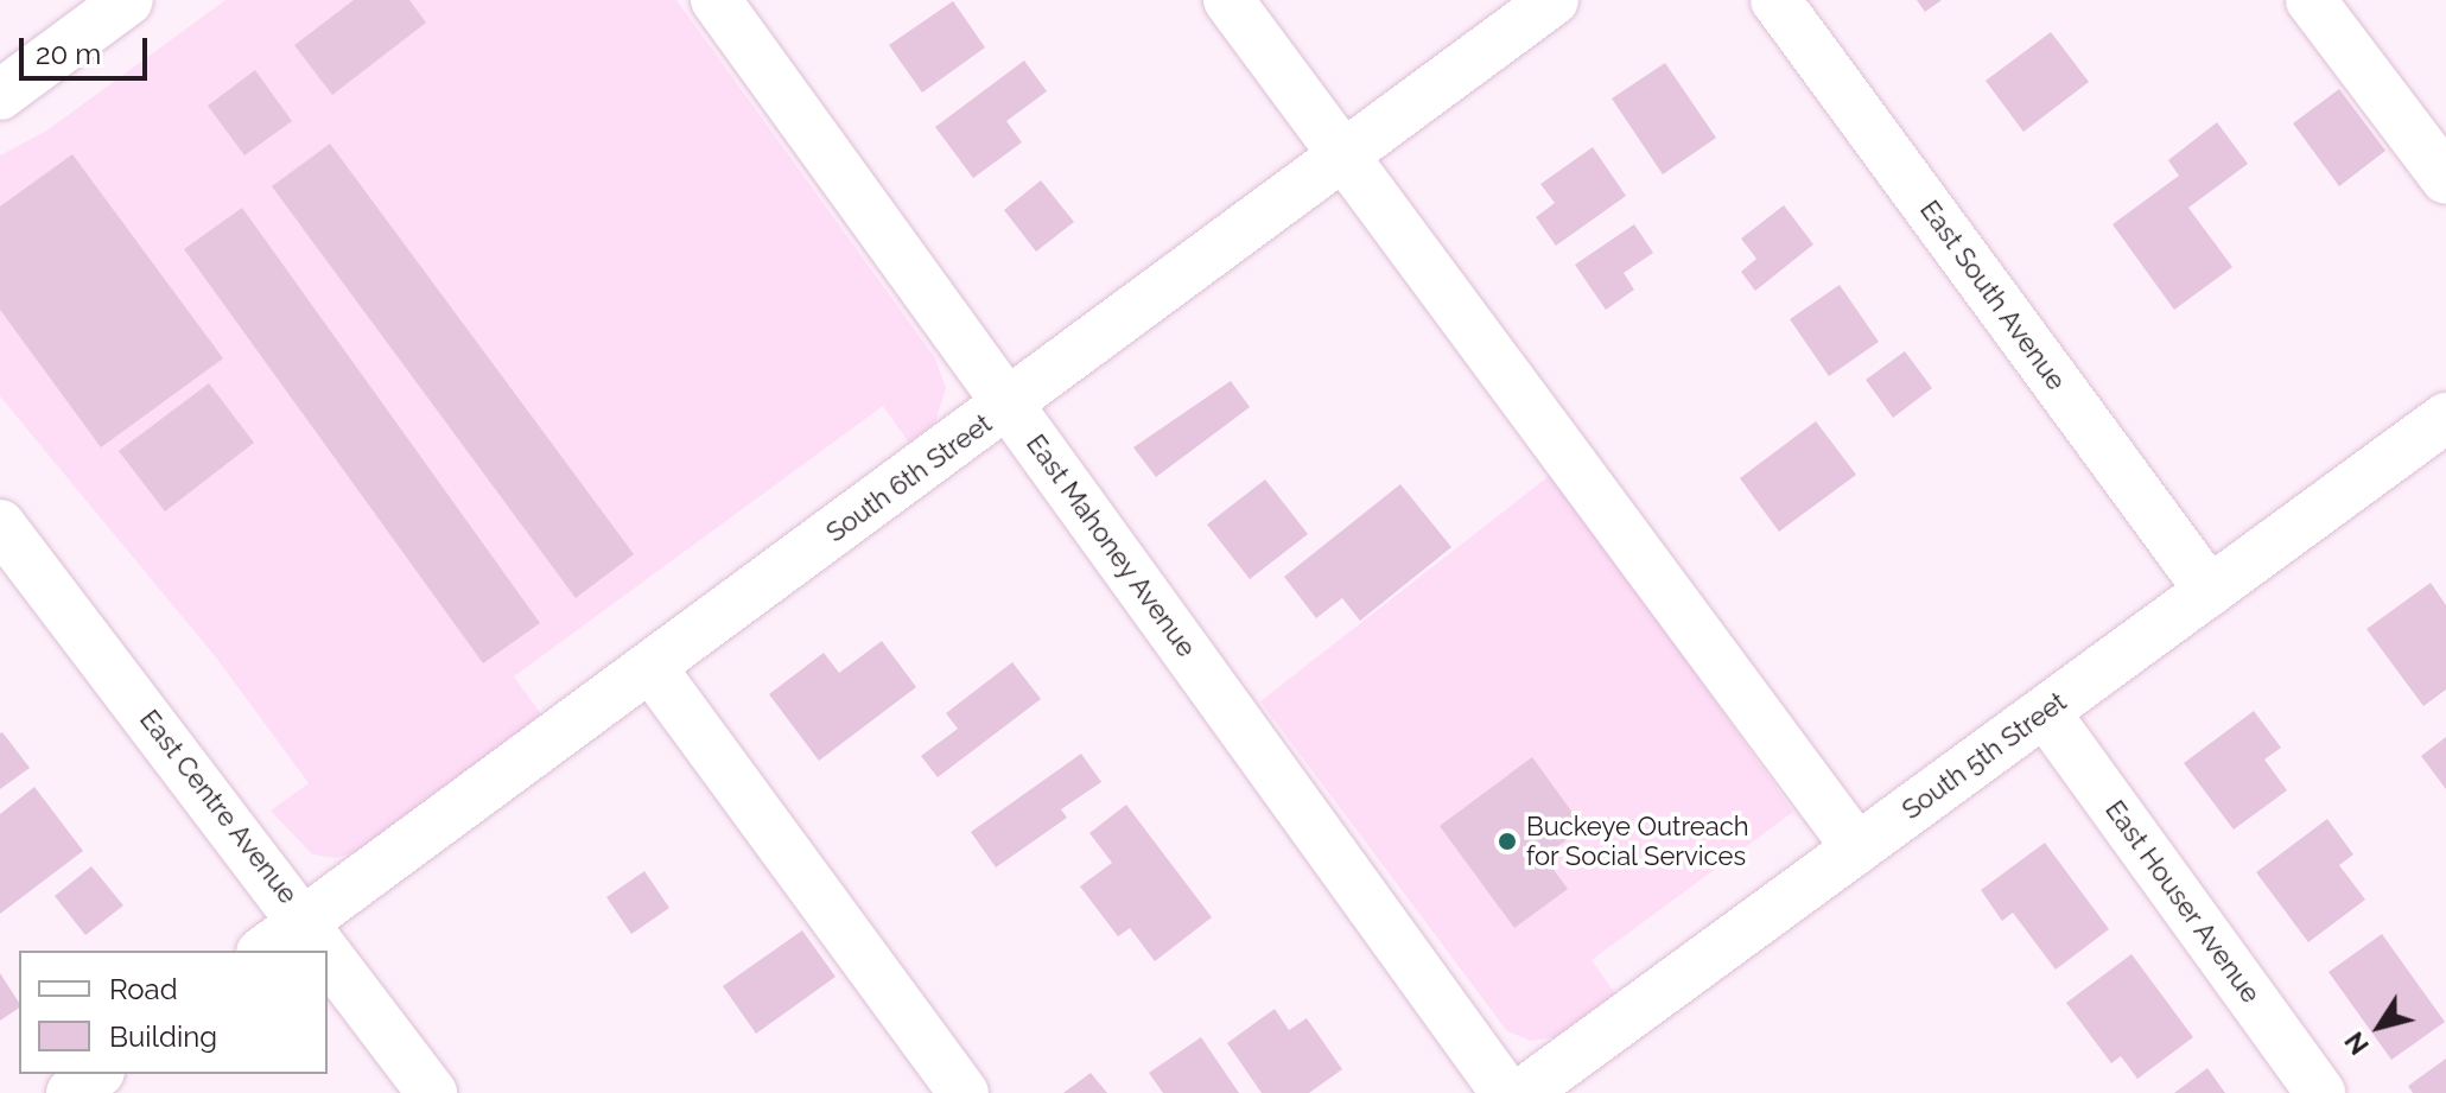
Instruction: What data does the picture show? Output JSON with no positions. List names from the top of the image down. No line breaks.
{"streets":{"street":["East South Avenue","South 6th Street","East Mahoney Avenue","South 5th Street","East Centre Avenue","East Houser Avenue"]},"crossings":[["East South Avenue","South 5th Street"],["South 6th Street","East Mahoney Avenue"],["South 6th Street","East Centre Avenue"],["South 5th Street","East Houser Avenue"]],"places":["Buckeye Outreach for Social Services"],"legend":["Road","Building"],"scale_bar":"20 m","north":"bottom left"}
